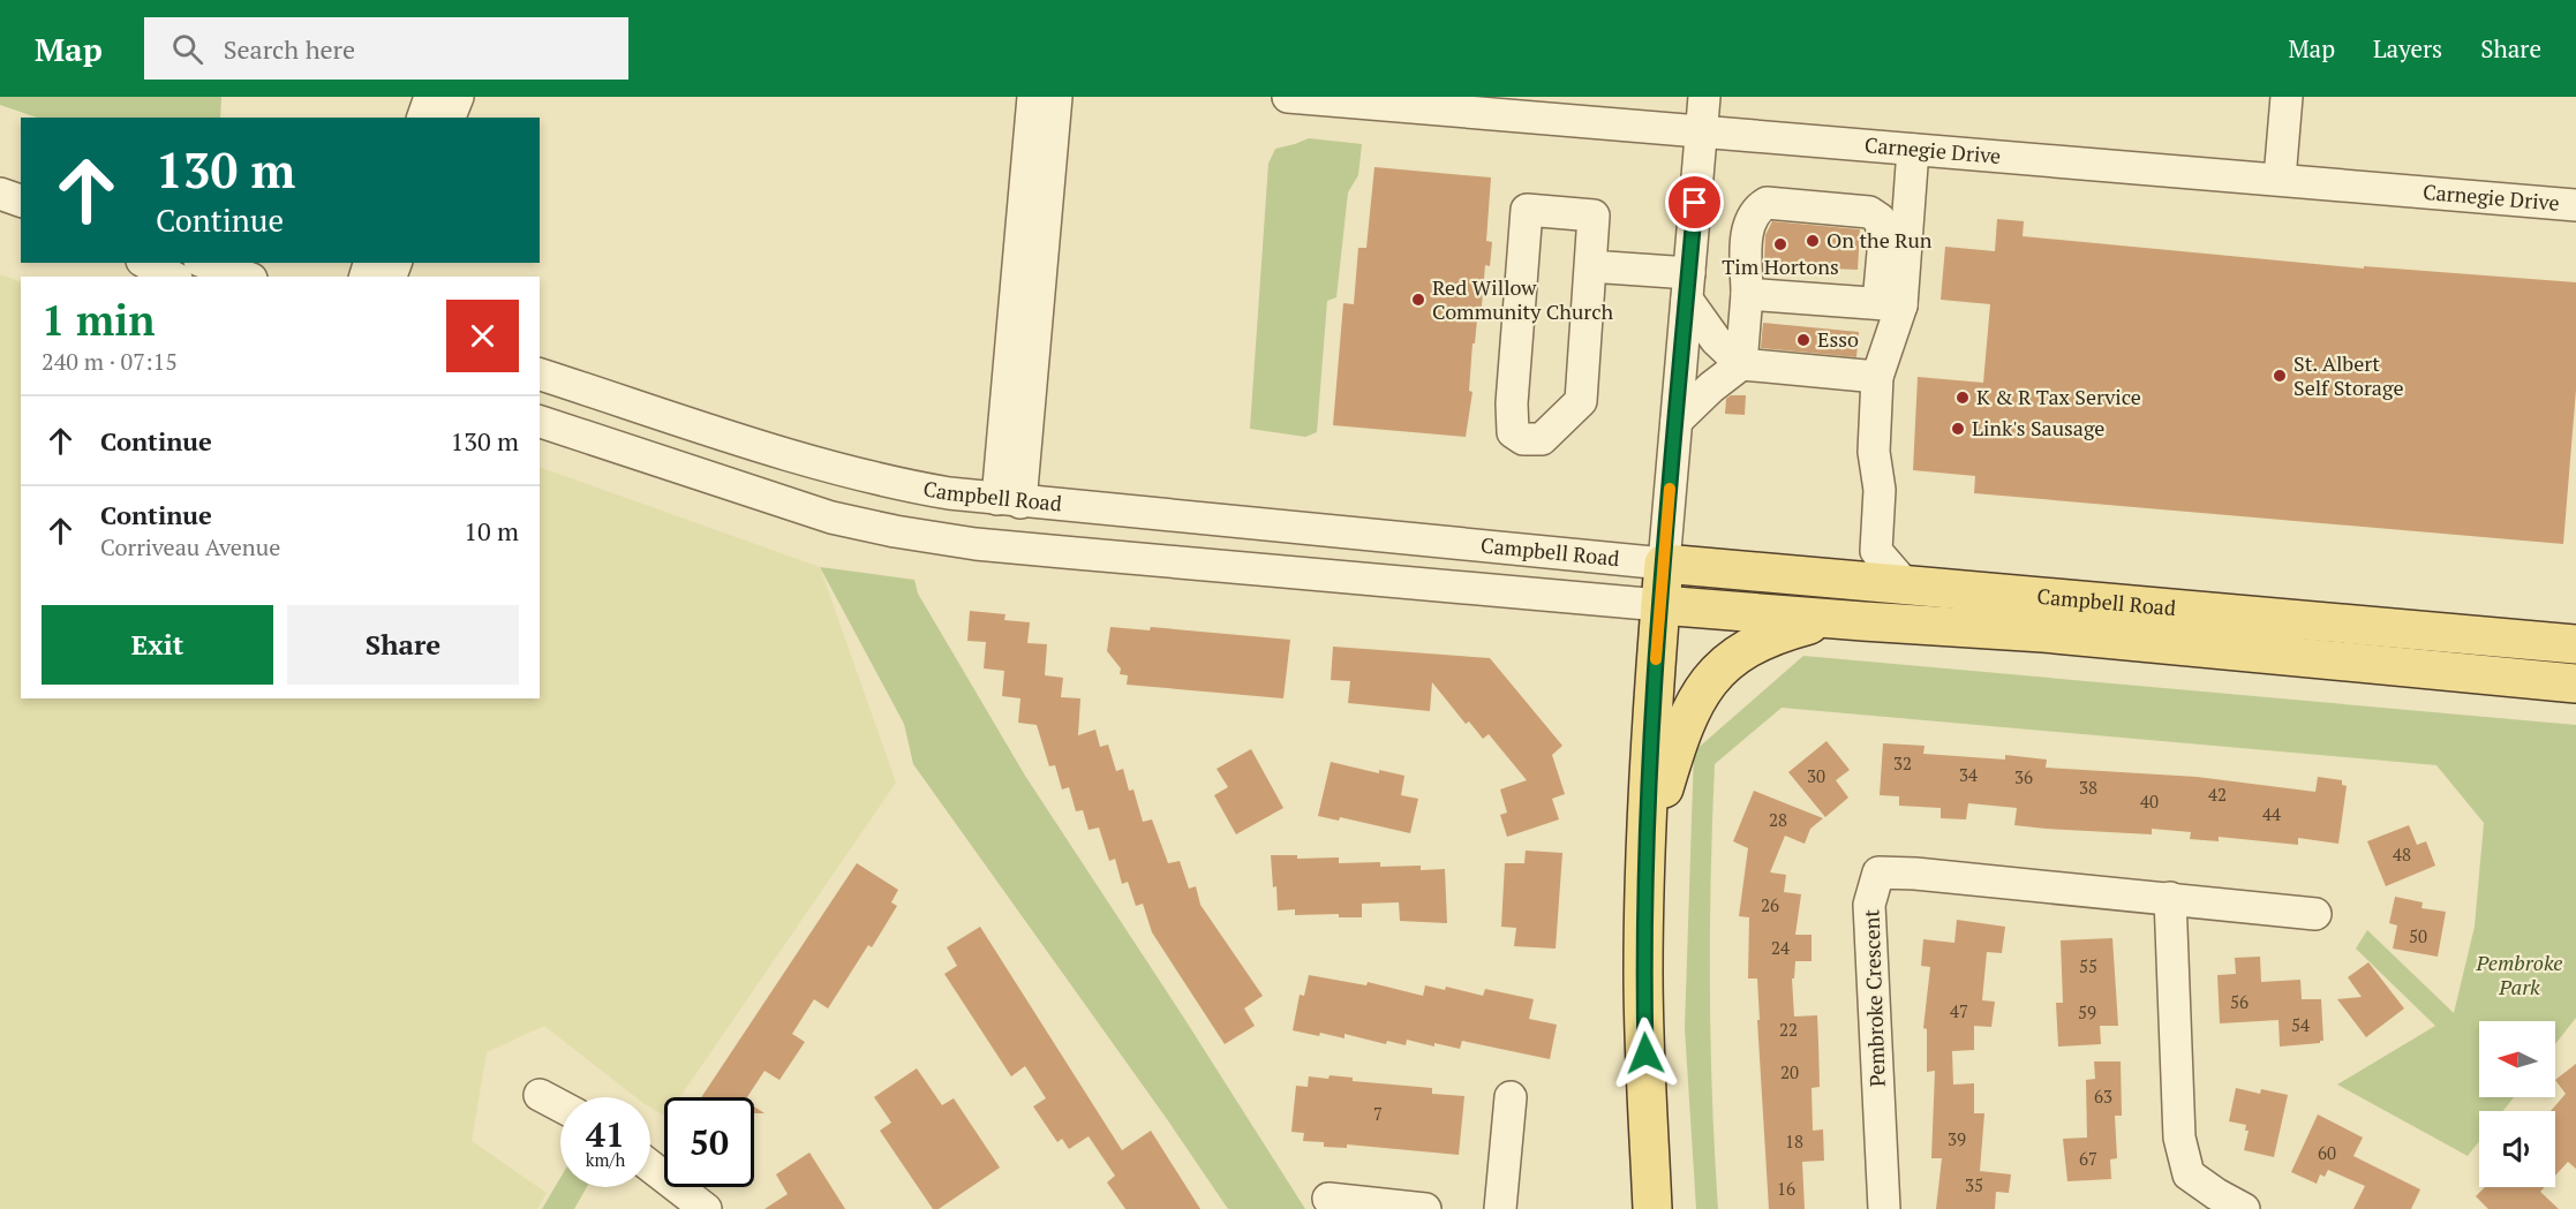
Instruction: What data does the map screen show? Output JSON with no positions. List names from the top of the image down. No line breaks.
{"streets":{"main road":["Campbell Road"],"street":["Carnegie Drive","Pembroke Crescent"]},"parks":["Pembroke Park"],"places":["On the Run","Tim Hortons","Red Willow Community Church","Esso","St. Albert Self Storage","K & R Tax Service","Link's Sausage"],"house_numbers":["32","34","30","36","38","42","40","44","28","48","26","50","24","55","56","47","59","54","22","20","63","7","39","18","60","67","35","16"],"north":"left","page":{"header":"Map","search":"Search here","nav":["Map","Layers","Share"],"turn":["130 m","Continue"],"heading":["1 min","240 m · 07:15"],"list":[{"name":"Continue","value":"130 m"},{"name":"Continue","note":"Corriveau Avenue","value":"10 m"}],"buttons":["Exit","Share"],"speed":"41 km/h","limit":"50"}}
